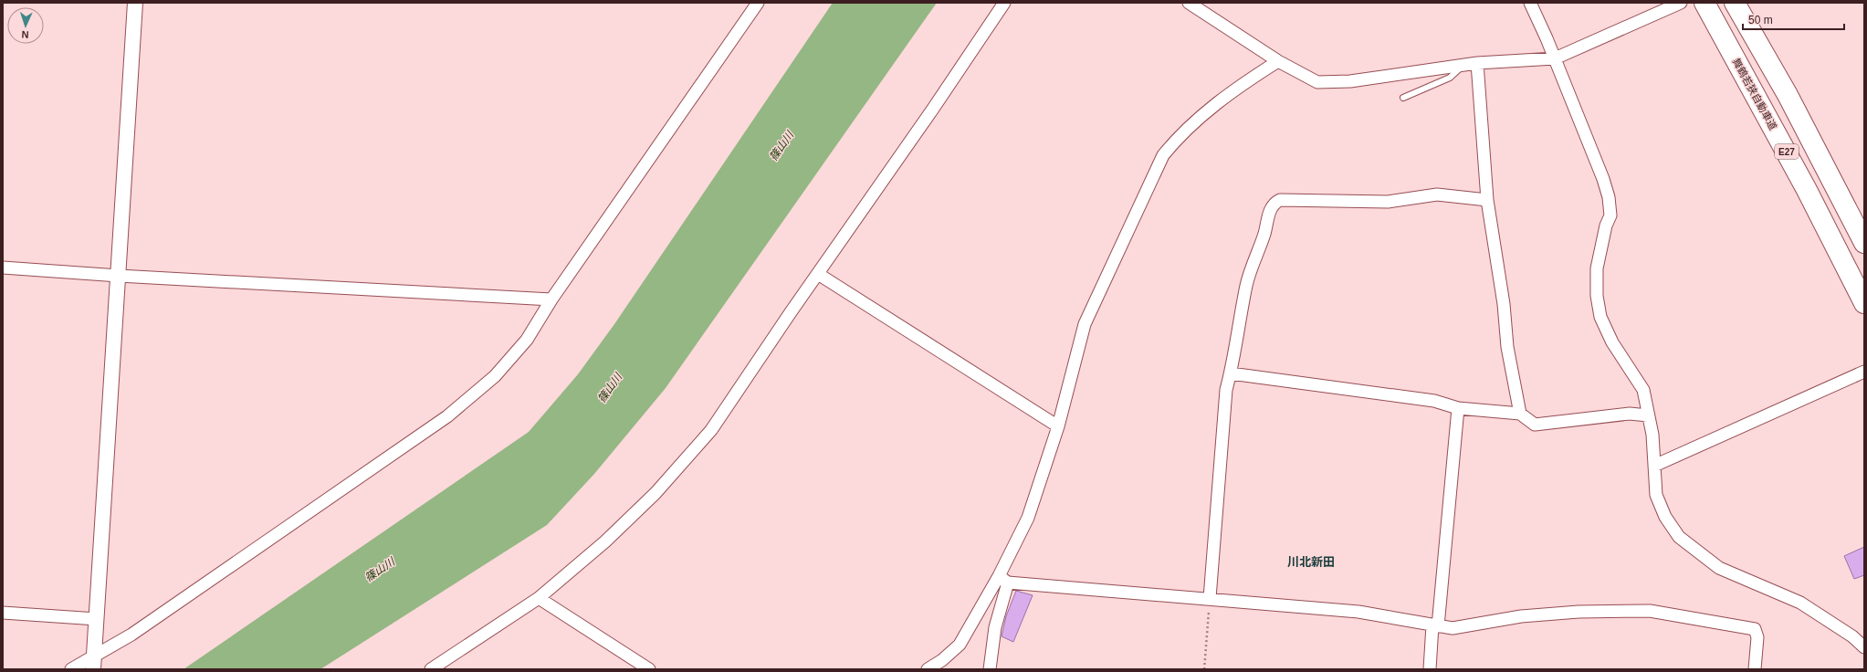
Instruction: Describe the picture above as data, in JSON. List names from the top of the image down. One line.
{"streets":{"highway":["舞鶴若狭自動車道","E27"]},"districts":["川北新田"],"water":["篠山川"],"scale_bar":"50 m","north":"bottom"}
